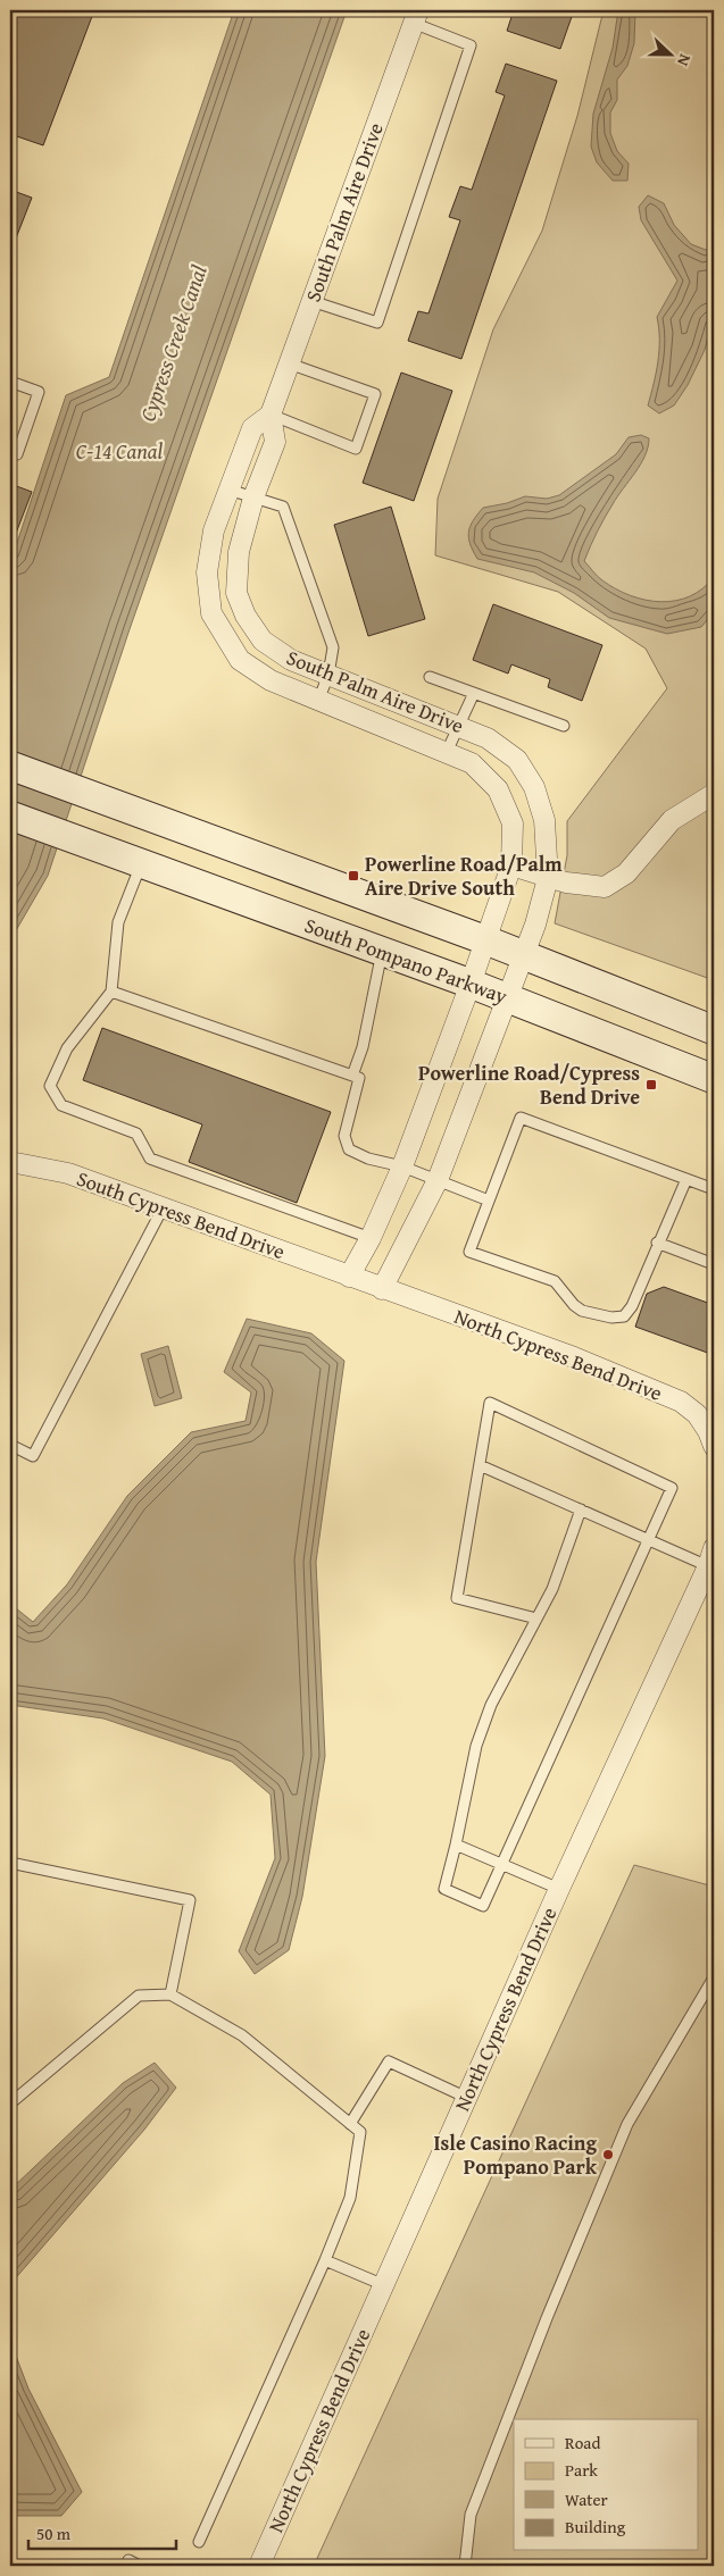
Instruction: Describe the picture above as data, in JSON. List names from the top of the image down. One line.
{"streets":{"main road":["South Pompano Parkway"],"street":["South Palm Aire Drive","South Cypress Bend Drive","North Cypress Bend Drive"]},"crossings":[["South Cypress Bend Drive","North Cypress Bend Drive"]],"water":["Cypress Creek Canal","C-14 Canal"],"places":{"transit":["Powerline Road/Palm Aire Drive South","Powerline Road/Cypress Bend Drive"],"other":["Isle Casino Racing Pompano Park"]},"legend":["Road","Park","Water","Building"],"scale_bar":"50 m","north":"right"}
